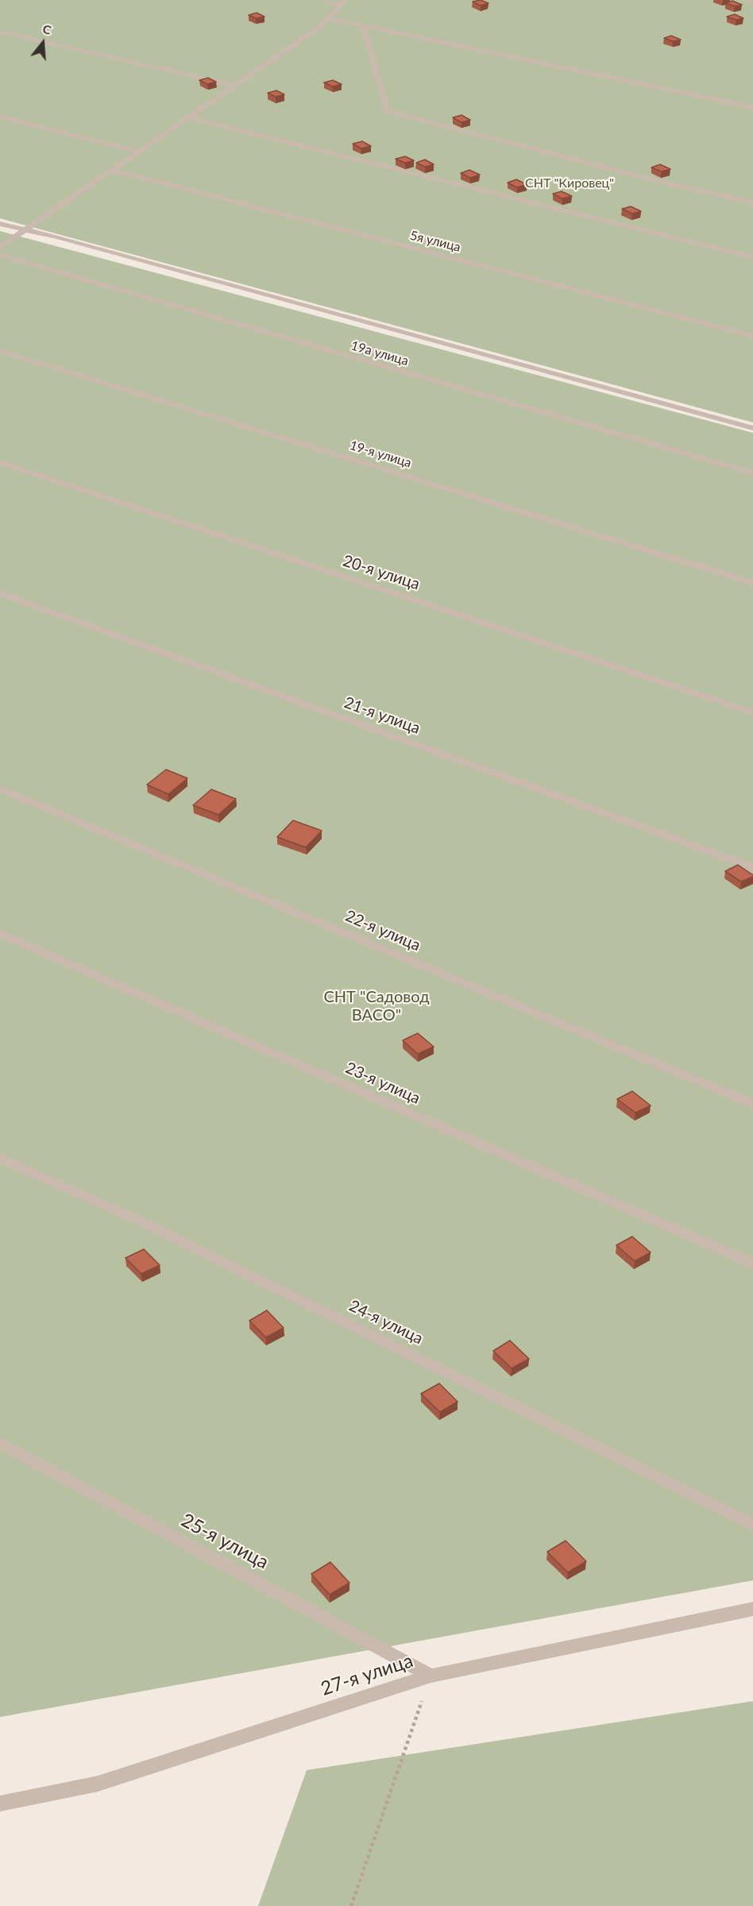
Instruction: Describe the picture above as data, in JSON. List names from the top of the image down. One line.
{"streets":{"street":["5я улица","19а улица","19-я улица","20-я улица","21-я улица","22-я улица","23-я улица","24-я улица","25-я улица","27-я улица"]},"crossings":[["25-я улица","27-я улица"]],"parks":["СНТ \"Кировец\"","СНТ \"Садовод ВАСО\""],"north":"top"}
